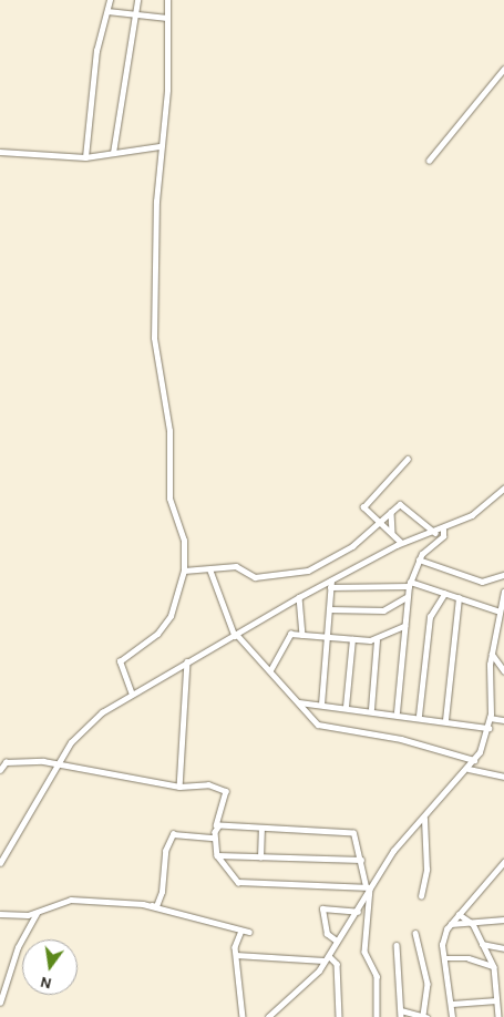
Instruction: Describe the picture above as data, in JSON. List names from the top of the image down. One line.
{"north":"bottom"}
